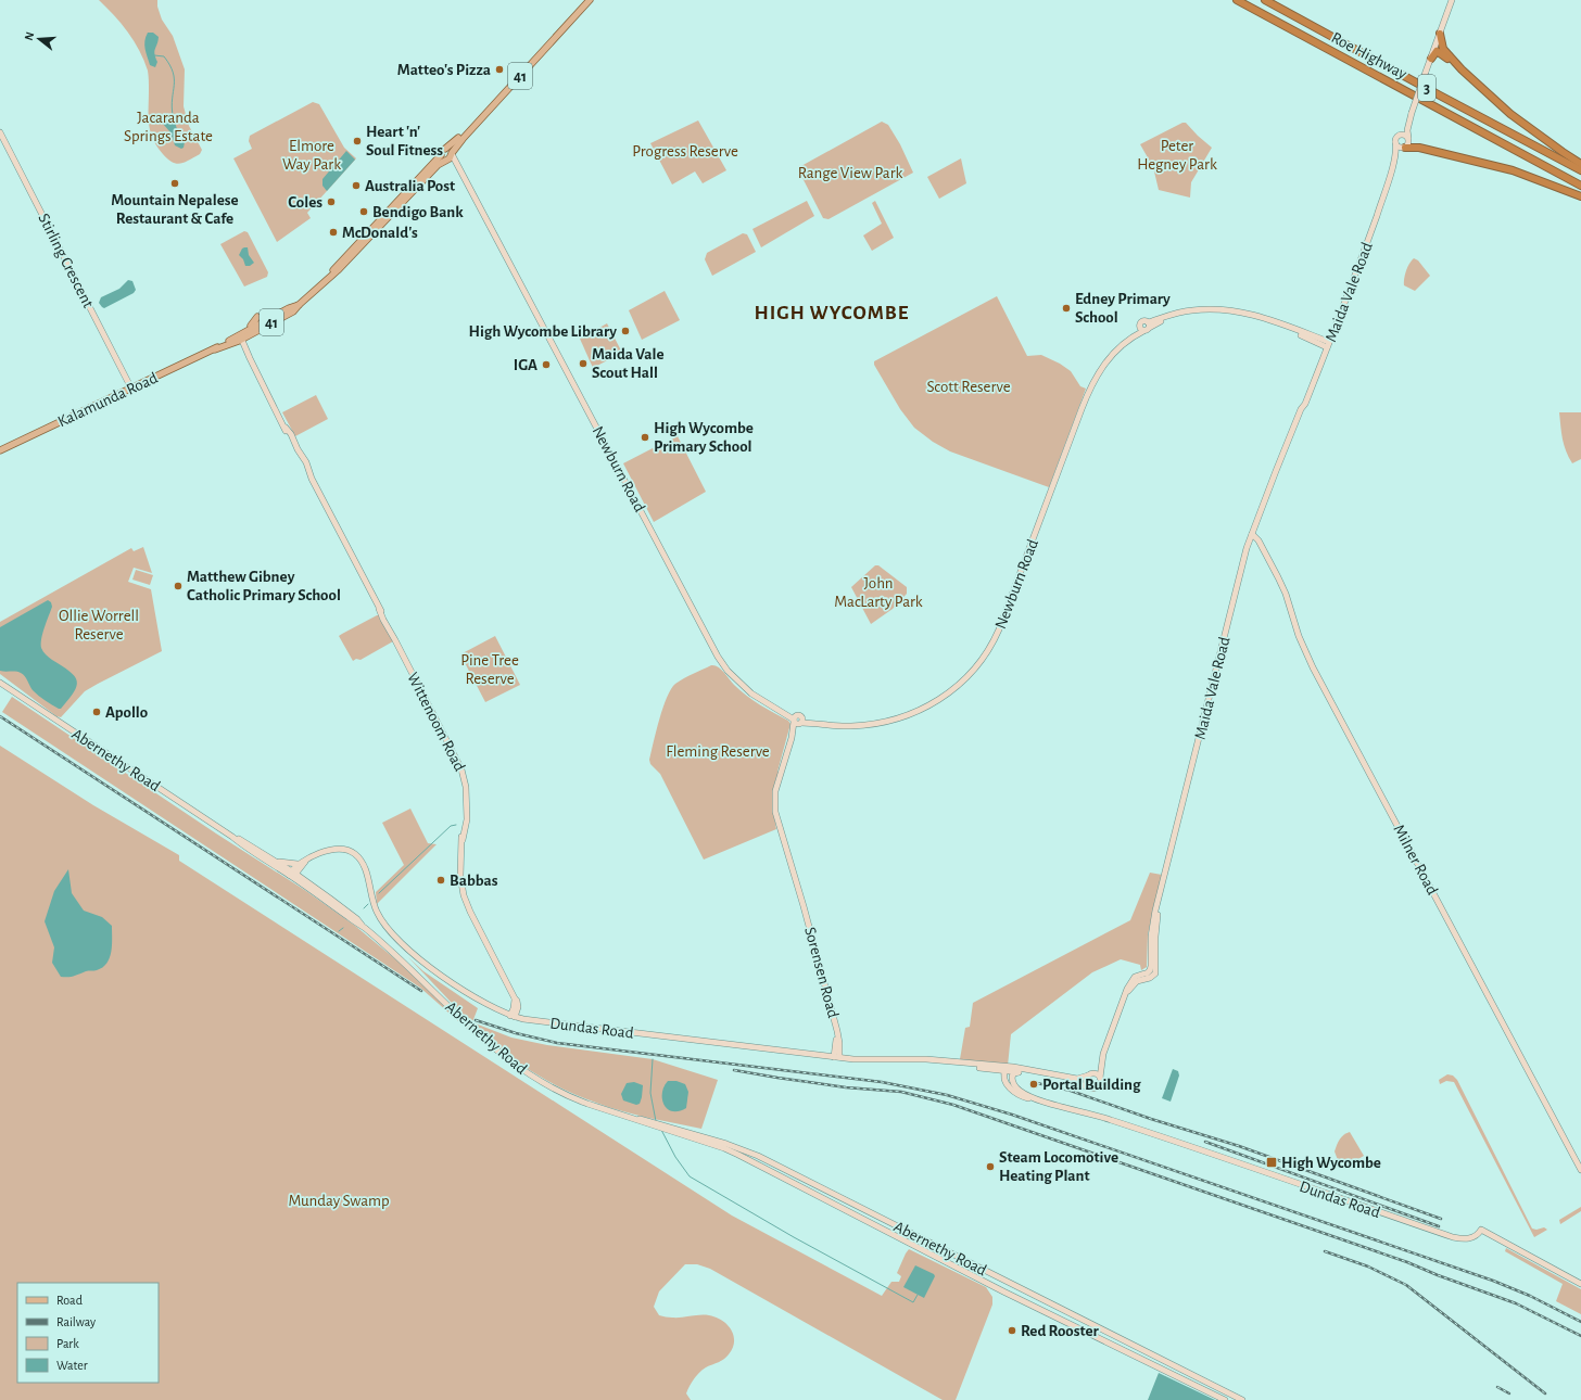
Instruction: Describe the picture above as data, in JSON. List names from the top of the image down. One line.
{"streets":{"highway":["Roe Highway","3"],"main road":["41","Stirling Crescent","Maida Vale Road","Kalamunda Road","Newburn Road","Wittenoom Road","Abernethy Road","Milner Road","Sorensen Road","Dundas Road"]},"crossings":[["Stirling Crescent","Kalamunda Road"],["Maida Vale Road","Newburn Road"],["Maida Vale Road","Milner Road"],["Kalamunda Road","Newburn Road"],["Kalamunda Road","Wittenoom Road"],["Newburn Road","Sorensen Road"],["Wittenoom Road","Dundas Road"],["Abernethy Road","Dundas Road"],["Sorensen Road","Dundas Road"]],"districts":["HIGH WYCOMBE"],"parks":["Jacaranda Springs Estate","Elmore Way Park","Peter Hegney Park","Progress Reserve","Range View Park","Scott Reserve","John MacLarty Park","Ollie Worrell Reserve","Pine Tree Reserve","Fleming Reserve","Munday Swamp"],"places":{"other":["Matteo's Pizza","Heart 'n' Soul Fitness","Mountain Nepalese Restaurant & Cafe","Australia Post","Coles","Bendigo Bank","McDonald's","Edney Primary School","High Wycombe Library","Maida Vale Scout Hall","IGA","High Wycombe Primary School","Matthew Gibney Catholic Primary School","Apollo","Babbas","Portal Building","Steam Locomotive Heating Plant","Red Rooster"],"transit":["High Wycombe"]},"legend":["Road","Railway","Park","Water"],"north":"left"}
